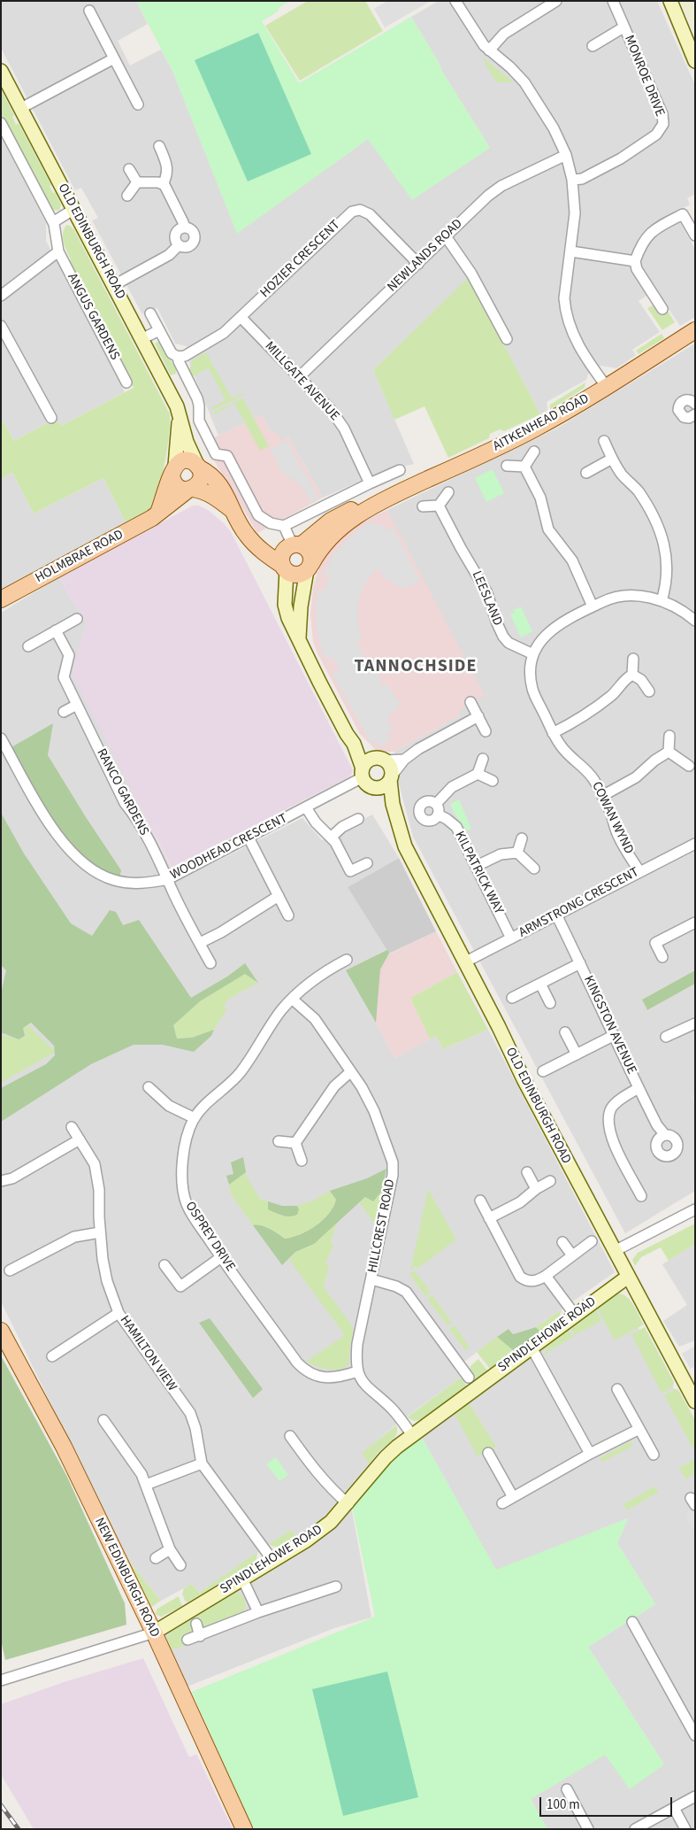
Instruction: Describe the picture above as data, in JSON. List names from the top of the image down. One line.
{"streets":{"main road":["OLD EDINBURGH ROAD","AITKENHEAD ROAD","HOLMBRAE ROAD","SPINDLEHOWE ROAD","NEW EDINBURGH ROAD"],"street":["MONROE DRIVE","NEWLANDS ROAD","HOZIER CRESCENT","ANGUS GARDENS","MILLGATE AVENUE","LEESLAND","RANCO GARDENS","COWAN WYND","WOODHEAD CRESCENT","KILPATRICK WAY","ARMSTRONG CRESCENT","KINGSTON AVENUE","HILLCREST ROAD","OSPREY DRIVE","HAMILTON VIEW"]},"crossings":[["OLD EDINBURGH ROAD","AITKENHEAD ROAD"],["OLD EDINBURGH ROAD","HOLMBRAE ROAD"],["OLD EDINBURGH ROAD","WOODHEAD CRESCENT"],["OLD EDINBURGH ROAD","ARMSTRONG CRESCENT"],["OLD EDINBURGH ROAD","SPINDLEHOWE ROAD"],["NEWLANDS ROAD","HOZIER CRESCENT"],["NEWLANDS ROAD","MILLGATE AVENUE"],["HOZIER CRESCENT","MILLGATE AVENUE"],["LEESLAND","COWAN WYND"],["RANCO GARDENS","WOODHEAD CRESCENT"],["COWAN WYND","ARMSTRONG CRESCENT"],["KILPATRICK WAY","ARMSTRONG CRESCENT"],["ARMSTRONG CRESCENT","KINGSTON AVENUE"],["HILLCREST ROAD","OSPREY DRIVE"],["SPINDLEHOWE ROAD","HAMILTON VIEW"],["SPINDLEHOWE ROAD","NEW EDINBURGH ROAD"]],"districts":["TANNOCHSIDE"],"scale_bar":"100 m"}
